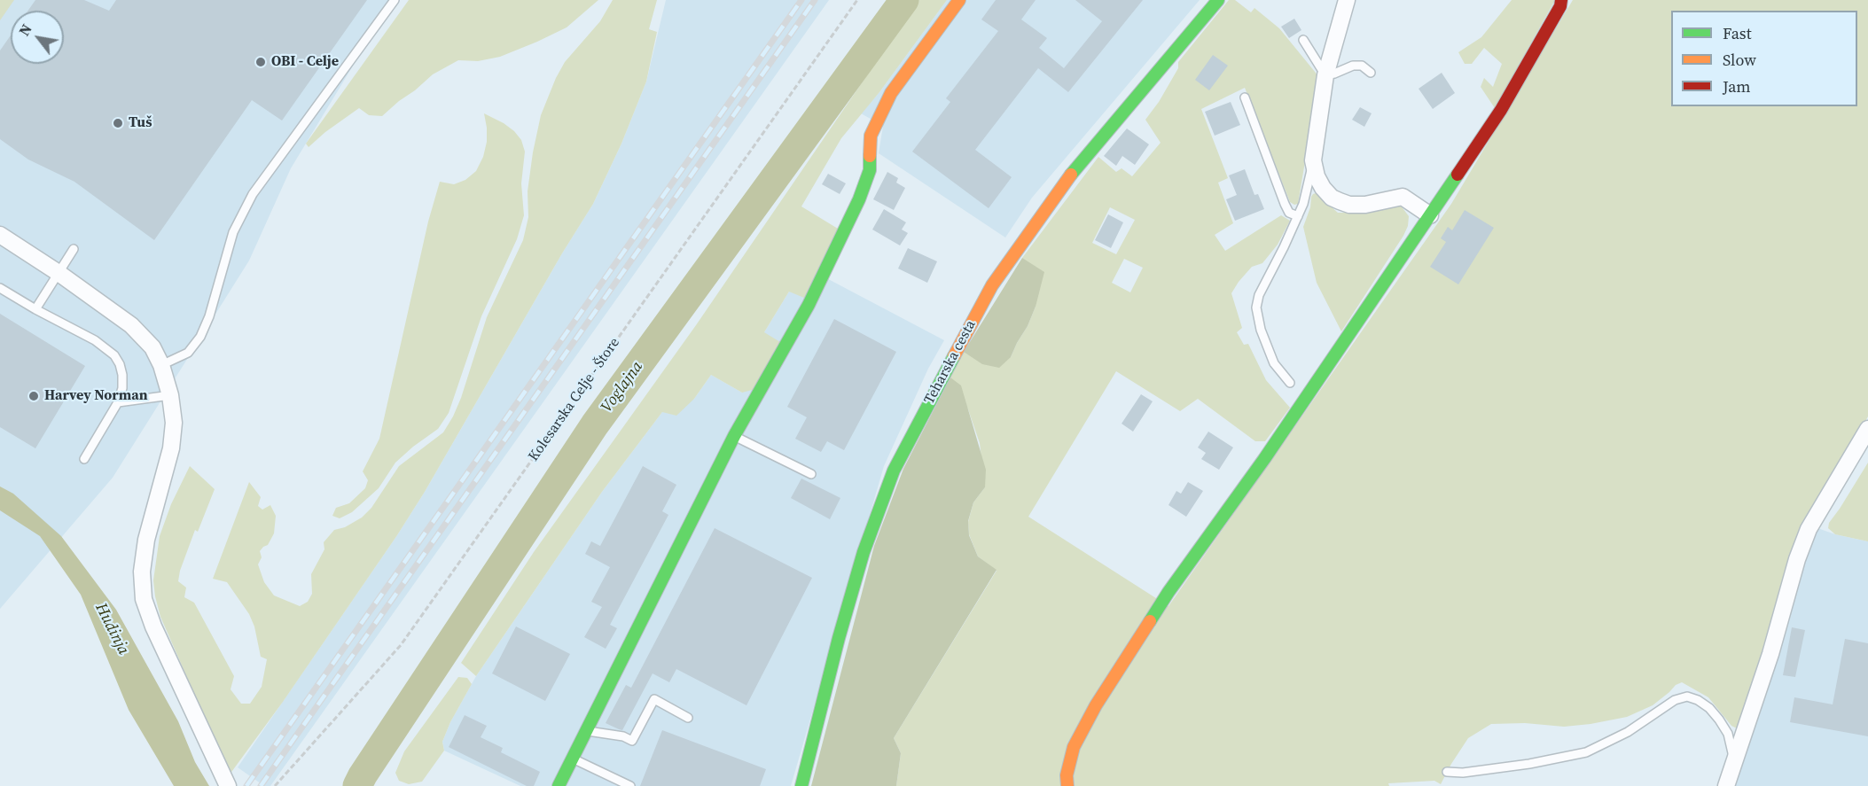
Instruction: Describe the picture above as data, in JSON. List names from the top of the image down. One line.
{"streets":{"street":["Teharska cesta"],"path":["Kolesarska Celje - Štore"]},"water":["Voglajna","Hudinja"],"places":["OBI - Celje","Tuš","Harvey Norman"],"legend":["Fast","Slow","Jam"],"north":"top left"}
